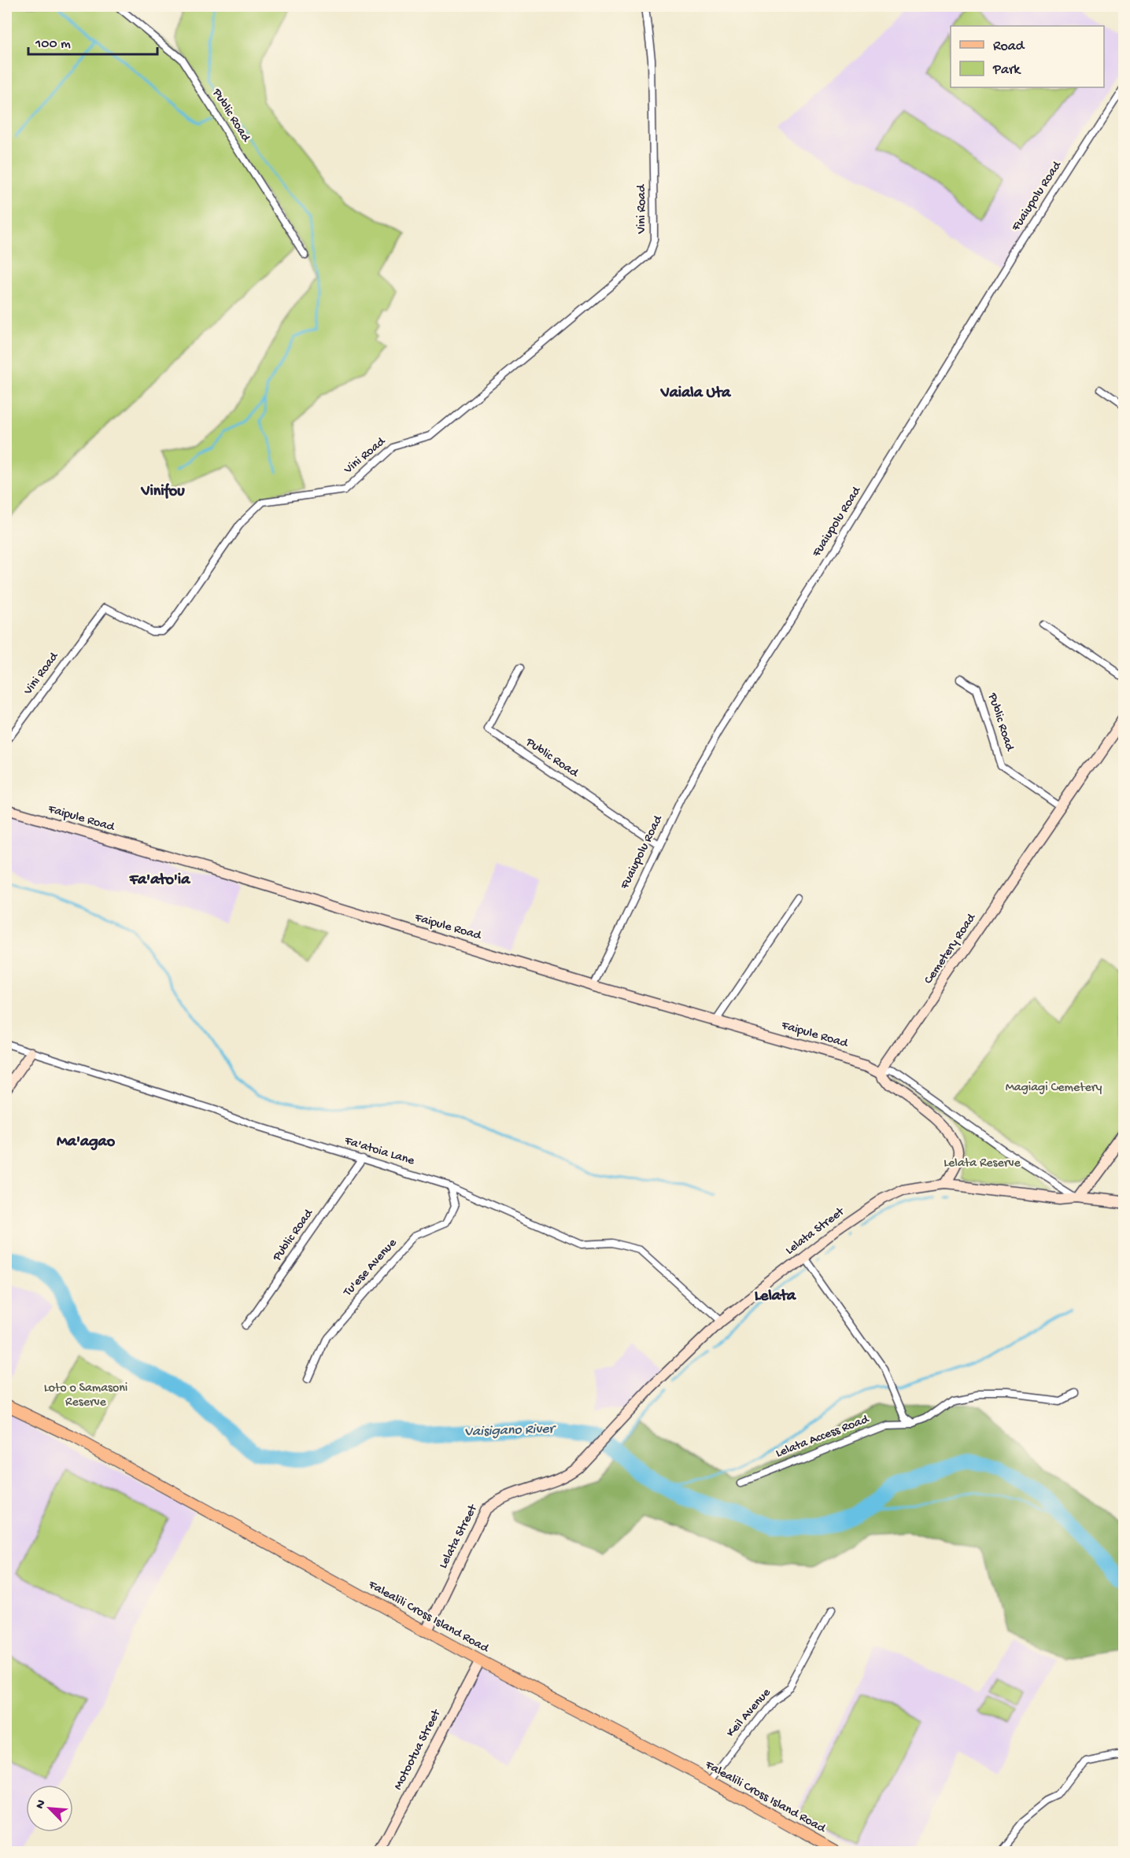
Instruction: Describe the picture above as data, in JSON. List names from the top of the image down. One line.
{"streets":{"main road":["Falealili Cross Island Road"],"street":["Public Road","Fuaiupolu Road","Vini Road","Faipule Road","Cemetery Road","Fa'atoia Lane","Lelata Street","Tu'ese Avenue","Lelata Access Road","Keil Avenue","Motootua Street"]},"crossings":[["Public Road","Fuaiupolu Road"],["Public Road","Cemetery Road"],["Public Road","Fa'atoia Lane"],["Fuaiupolu Road","Faipule Road"],["Faipule Road","Cemetery Road"],["Fa'atoia Lane","Lelata Street"],["Fa'atoia Lane","Tu'ese Avenue"],["Lelata Street","Falealili Cross Island Road"],["Falealili Cross Island Road","Keil Avenue"],["Falealili Cross Island Road","Motootua Street"]],"districts":["Vaiala Uta","Vinifou","Fa'ato'ia","Ma'agao","Lelata"],"water":["Vaisigano River"],"parks":["Magiagi Cemetery","Lelata Reserve","Loto o Samasoni Reserve"],"legend":["Road","Park"],"scale_bar":"100 m","north":"top left"}
